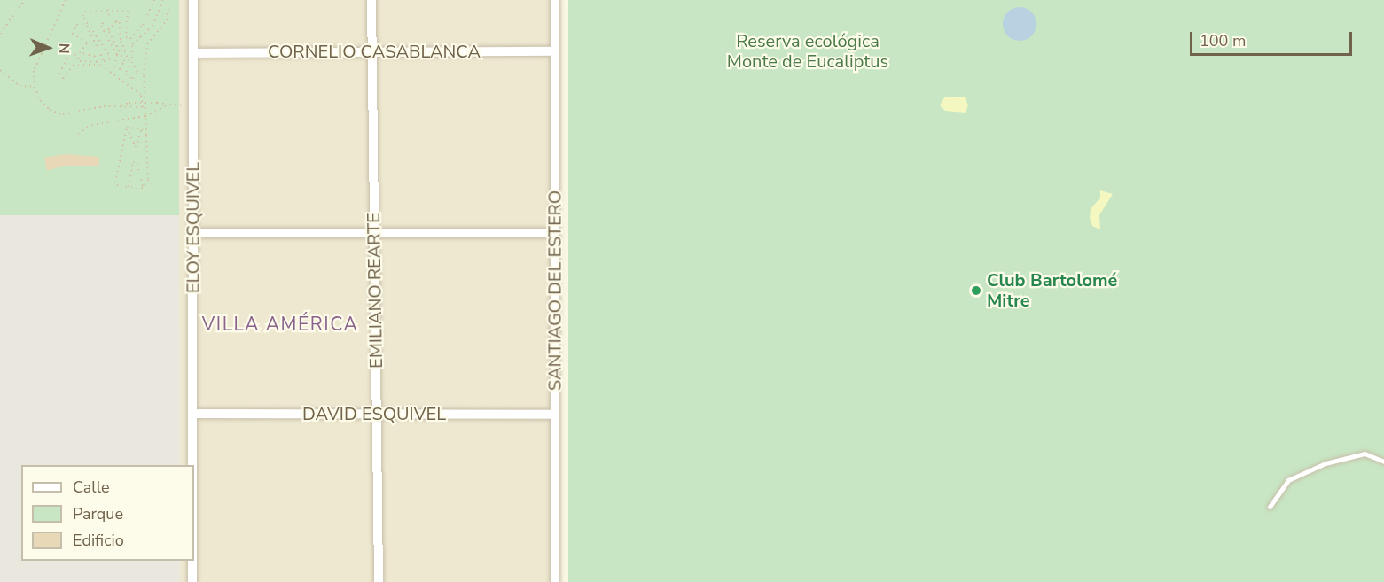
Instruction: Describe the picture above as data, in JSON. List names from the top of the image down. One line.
{"streets":{"street":["CORNELIO CASABLANCA","ELOY ESQUIVEL","EMILIANO REARTE","SANTIAGO DEL ESTERO","DAVID ESQUIVEL"]},"crossings":[["CORNELIO CASABLANCA","ELOY ESQUIVEL"],["CORNELIO CASABLANCA","EMILIANO REARTE"],["CORNELIO CASABLANCA","SANTIAGO DEL ESTERO"],["ELOY ESQUIVEL","DAVID ESQUIVEL"],["EMILIANO REARTE","DAVID ESQUIVEL"],["SANTIAGO DEL ESTERO","DAVID ESQUIVEL"]],"districts":["VILLA AMÉRICA"],"parks":["Reserva ecológica Monte de Eucaliptus"],"places":["Club Bartolomé Mitre"],"legend":["Calle","Parque","Edificio"],"scale_bar":"100 m","north":"right"}
